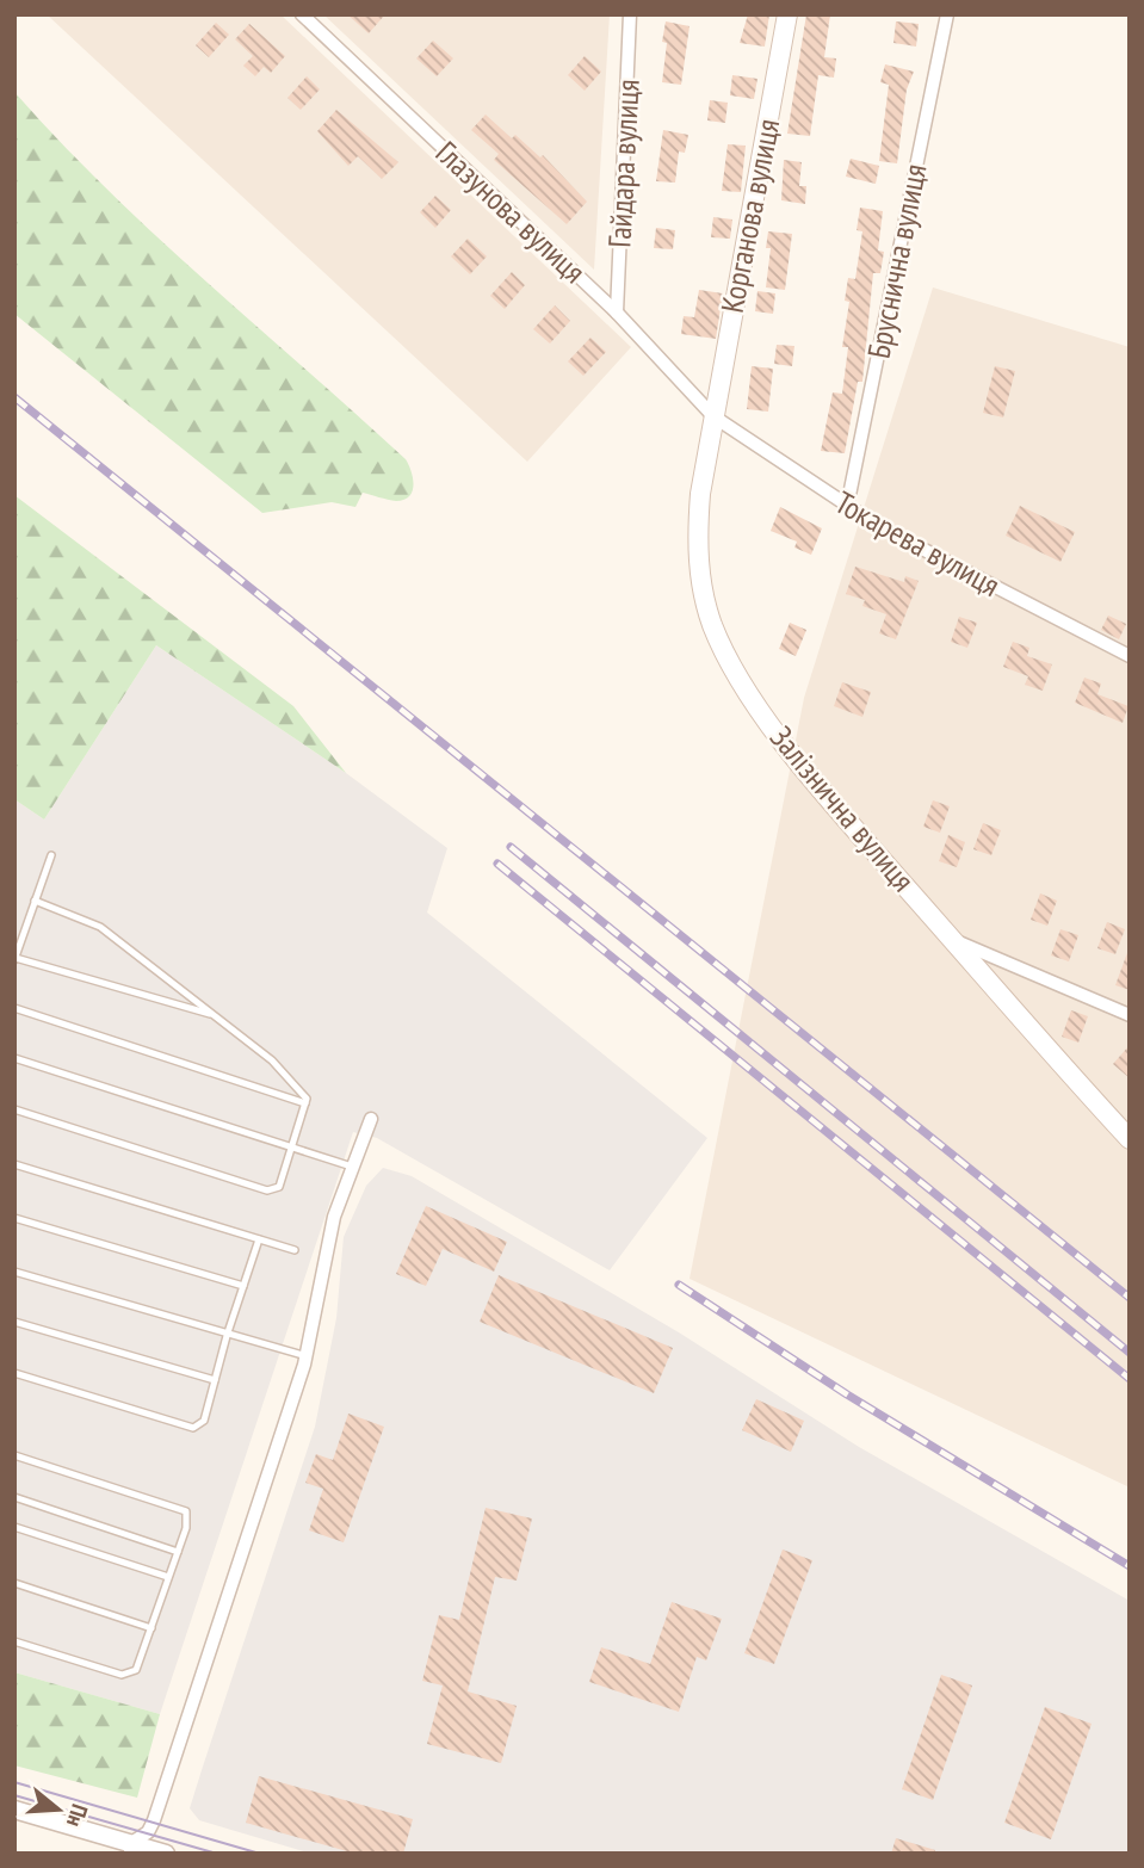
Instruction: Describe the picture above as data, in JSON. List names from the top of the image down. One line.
{"streets":{"main road":["Корганова вулиця","Залізнична вулиця"],"street":["Гайдара вулиця","Глазунова вулиця","Бруснична вулиця","Токарева вулиця"]},"crossings":[["Гайдара вулиця","Глазунова вулиця"],["Глазунова вулиця","Корганова вулиця"],["Глазунова вулиця","Токарева вулиця"],["Глазунова вулиця","Залізнична вулиця"],["Корганова вулиця","Токарева вулиця"],["Корганова вулиця","Залізнична вулиця"],["Бруснична вулиця","Токарева вулиця"],["Токарева вулиця","Залізнична вулиця"]],"north":"right"}
